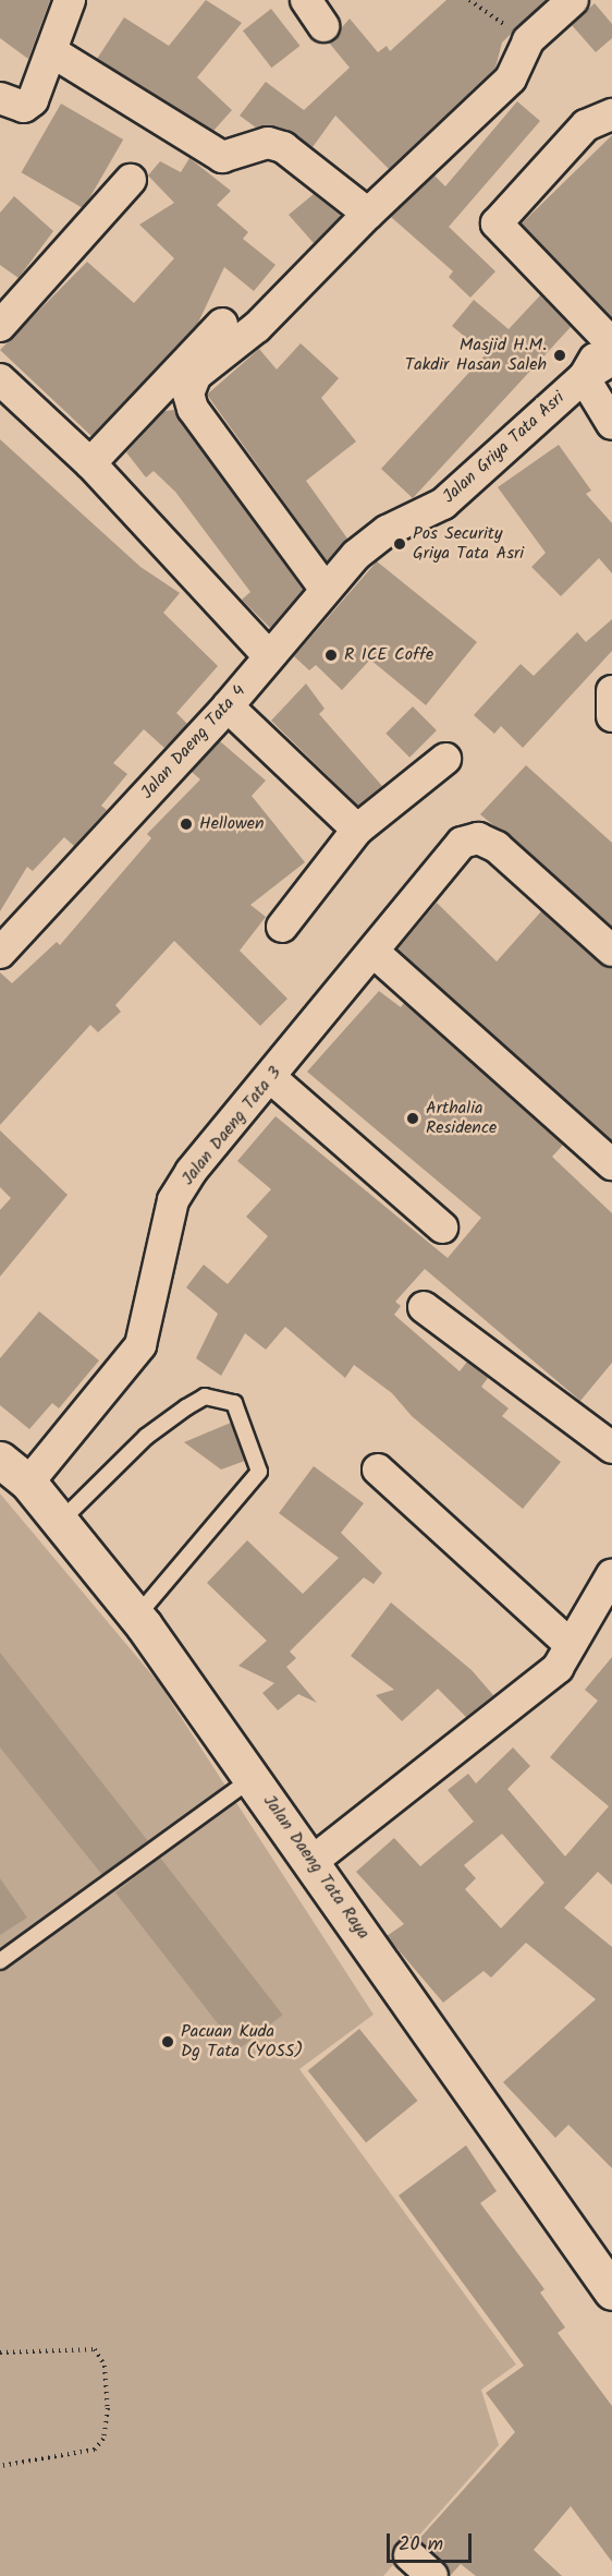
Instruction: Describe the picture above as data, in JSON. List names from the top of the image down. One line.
{"streets":{"main road":["Jalan Daeng Tata Raya"],"street":["Jalan Griya Tata Asri","Jalan Daeng Tata 4","Jalan Daeng Tata 3"]},"crossings":[["Jalan Griya Tata Asri","Jalan Daeng Tata 4"],["Jalan Daeng Tata 3","Jalan Daeng Tata Raya"]],"places":["Masjid H.M. Takdir Hasan Saleh","Pos Security Griya Tata Asri","R ICE Coffe","Hellowen","Arthalia Residence","Pacuan Kuda Dg Tata (YOSS)"],"scale_bar":"20 m"}
